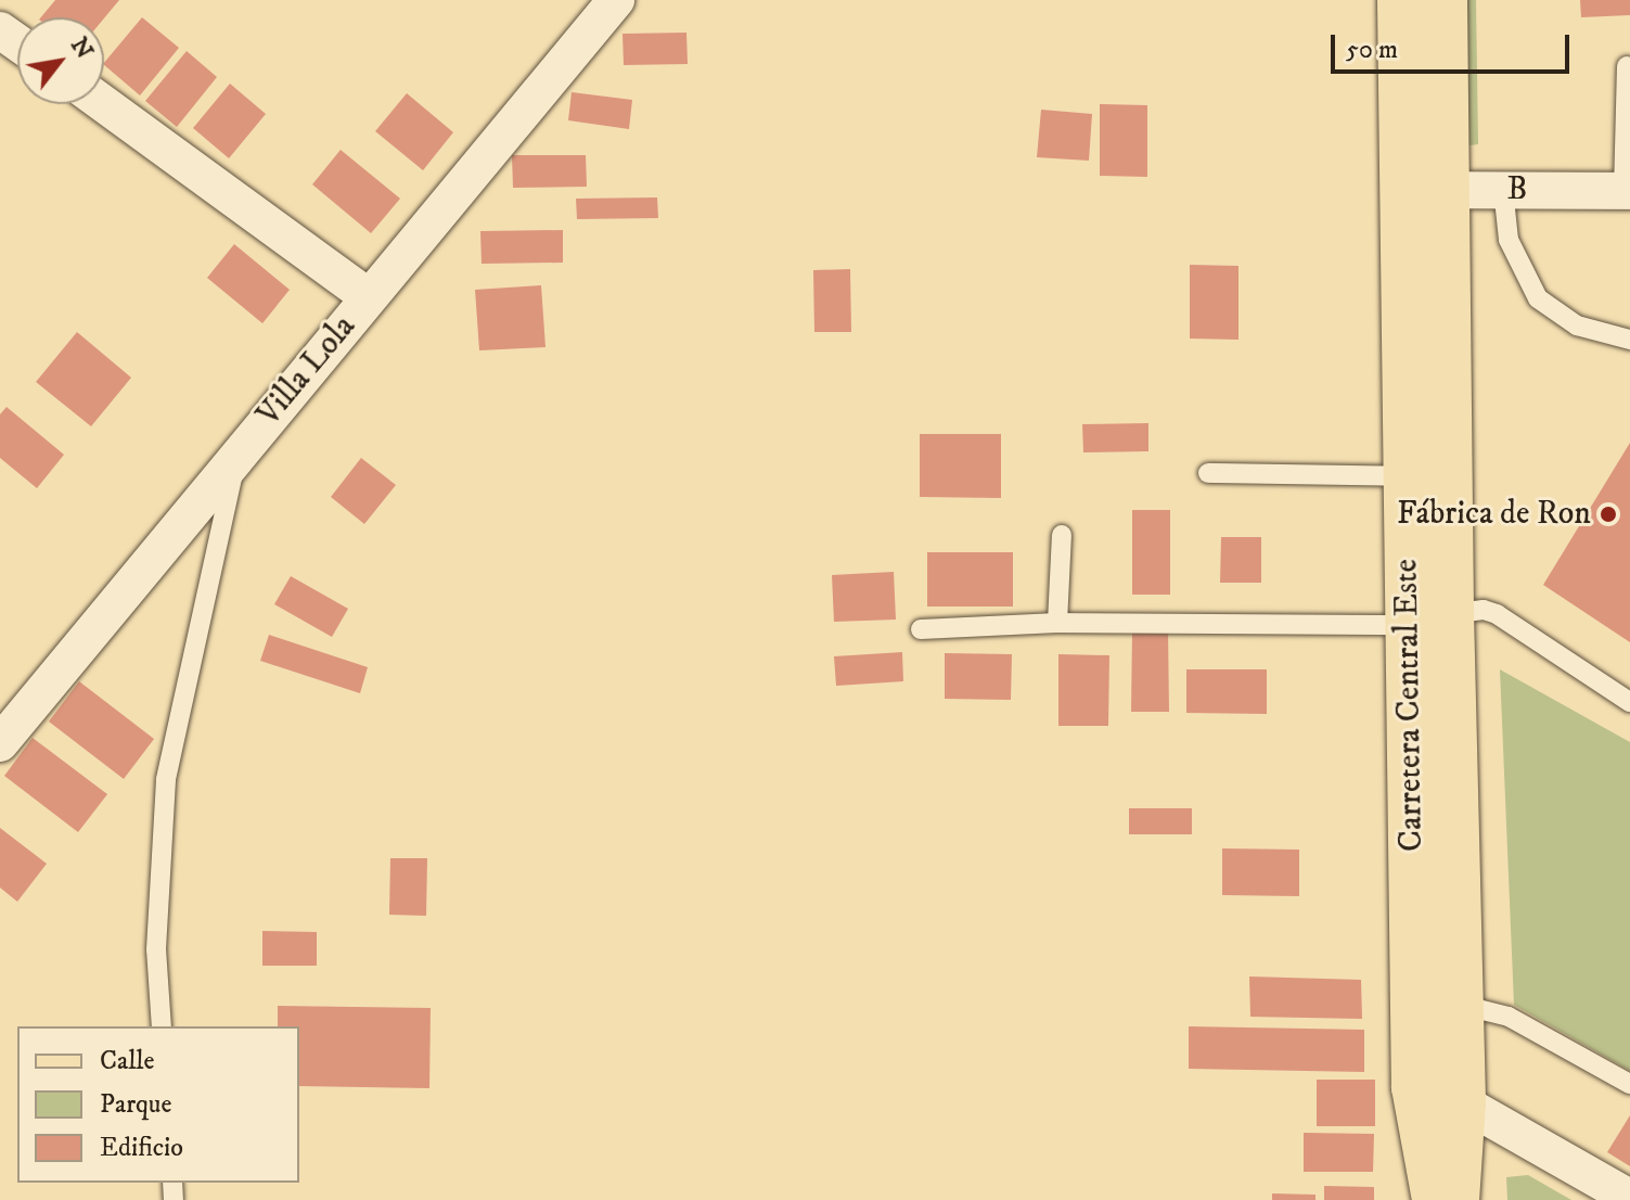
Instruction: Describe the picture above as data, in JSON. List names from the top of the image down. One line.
{"streets":{"main road":["Carretera Central Este"],"street":["B","Villa Lola"]},"crossings":[["B","Carretera Central Este"]],"places":["Fábrica de Ron"],"legend":["Calle","Parque","Edificio"],"scale_bar":"50 m","north":"top right"}
